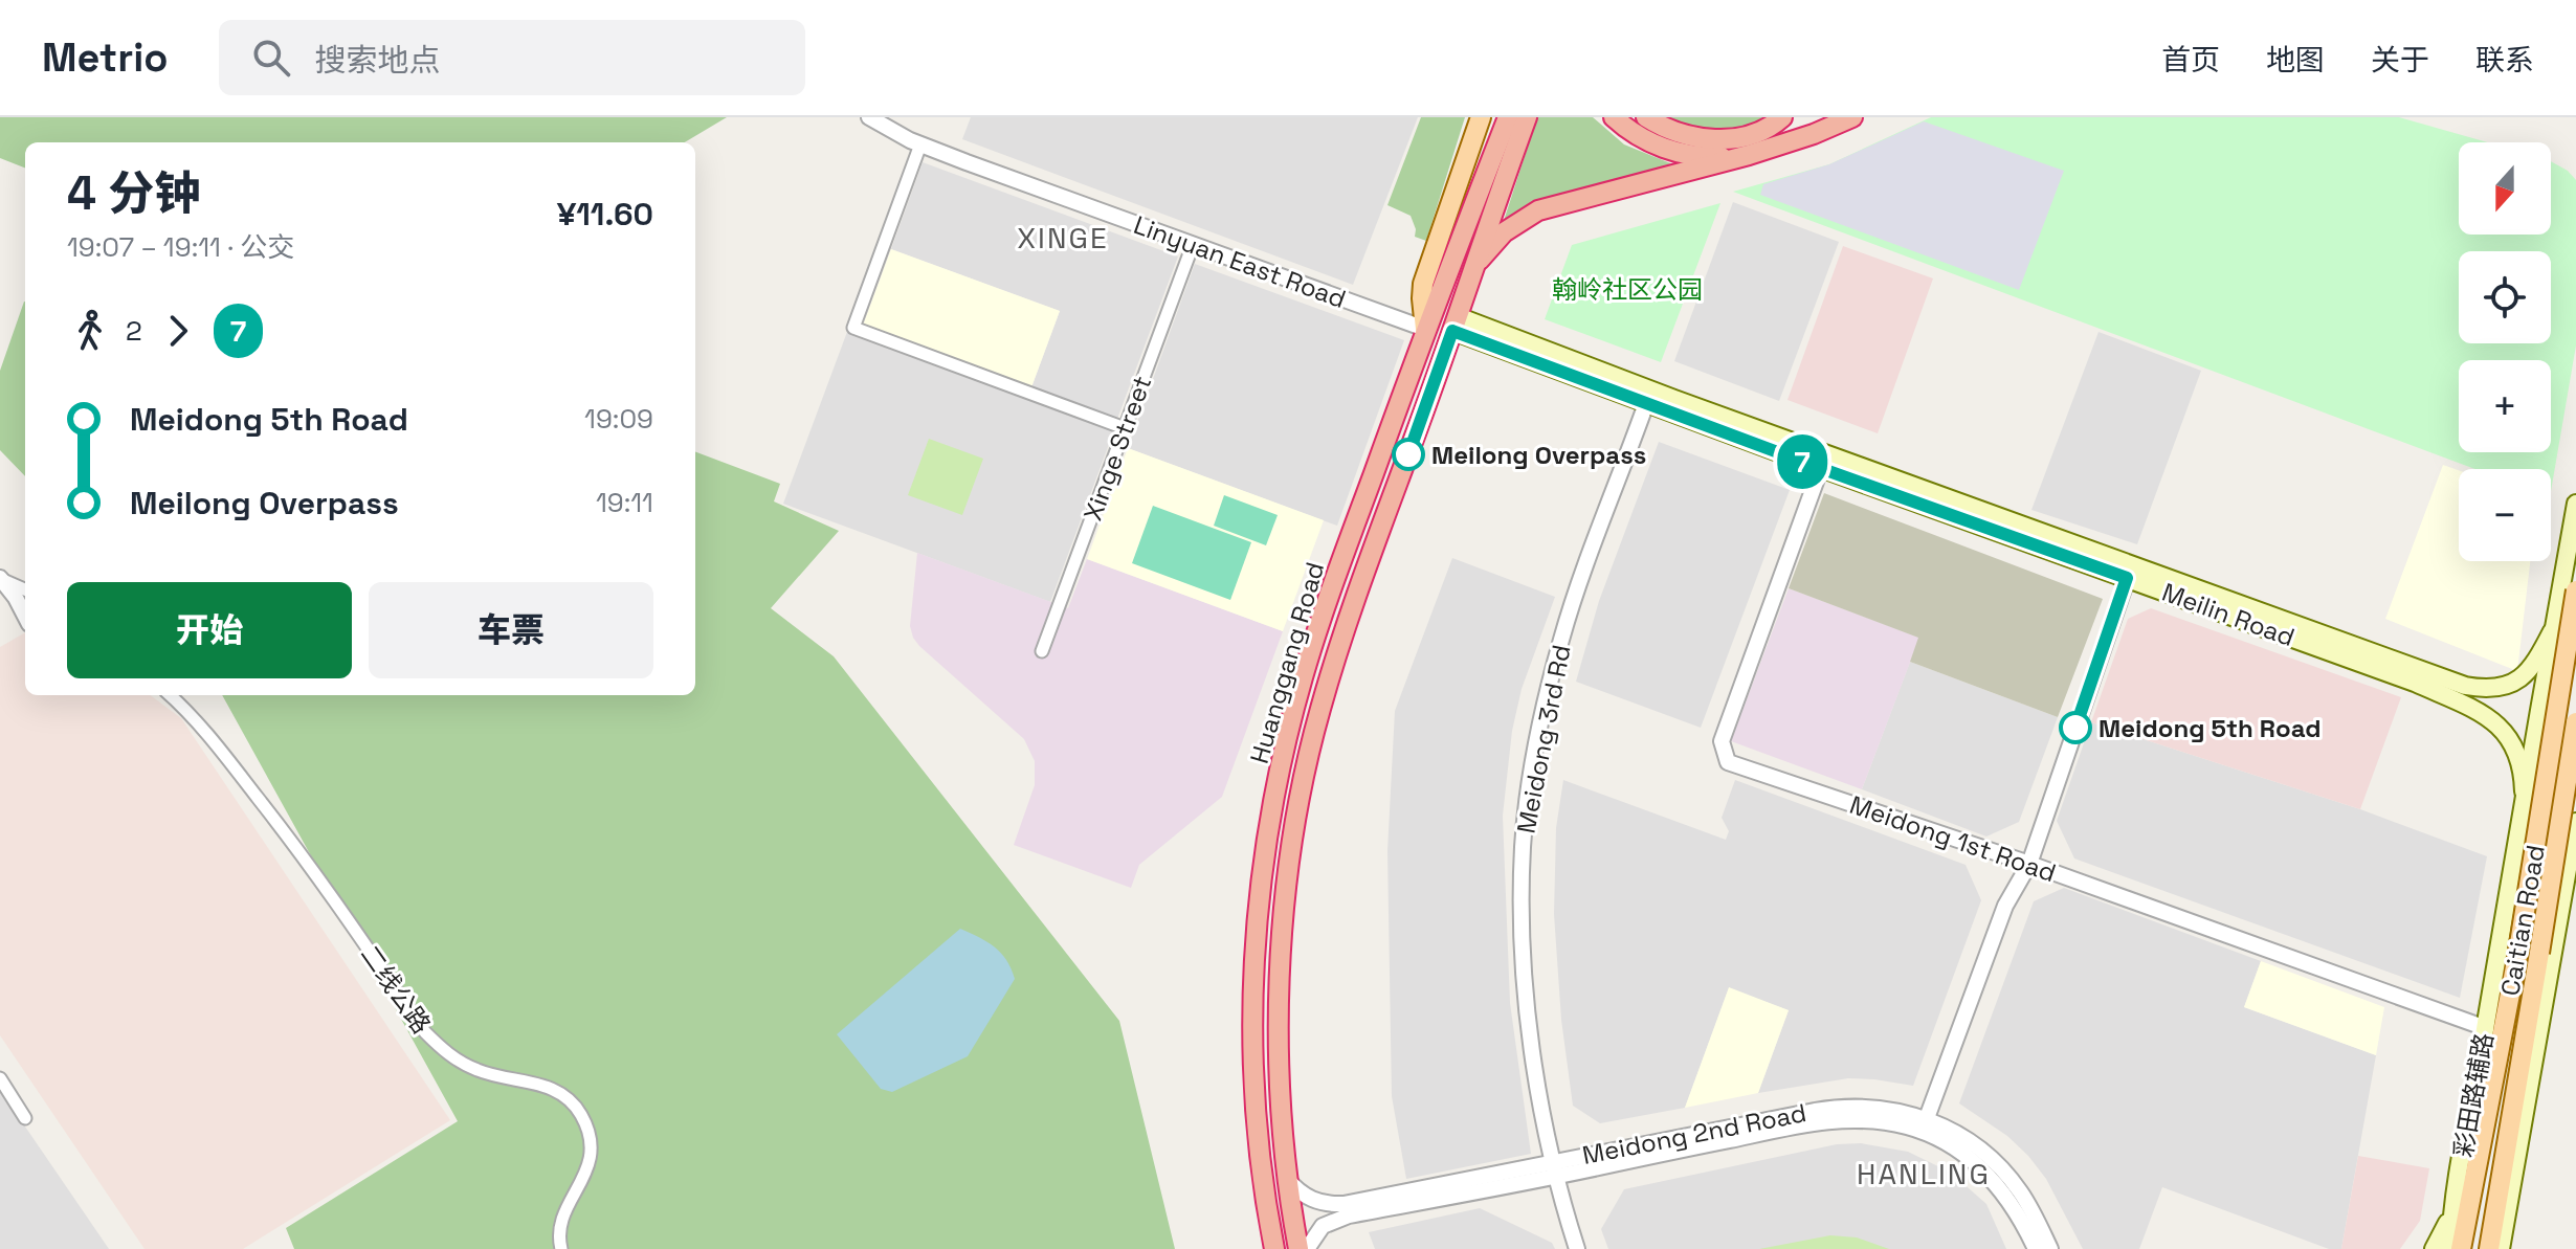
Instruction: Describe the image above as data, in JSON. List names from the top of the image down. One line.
{"streets":{"highway":["Huanggang Road"],"main road":["Meilin Road","Caitian Road","彩田路辅路"],"street":["Linyuan East Road","Xinge Street","Meidong 3rd Rd","Meidong 1st Road","二线公路","Meidong 2nd Road"]},"crossings":[["Linyuan East Road","Xinge Street"],["Linyuan East Road","Huanggang Road"],["Meilin Road","Huanggang Road"],["Meilin Road","Meidong 3rd Rd"],["Meilin Road","Meidong 1st Road"],["Meilin Road","彩田路辅路"],["Huanggang Road","Meidong 2nd Road"],["Meidong 3rd Rd","Meidong 2nd Road"],["Meidong 1st Road","彩田路辅路"]],"districts":["XINGE","HANLING"],"parks":["翰岭社区公园"],"places":["Meilong Overpass","Meidong 5th Road"],"lines":["bus line 7"],"north":"bottom","page":{"header":"Metrio","search":"搜索地点","nav":["首页","地图","关于","联系"],"on_map":"7","map_buttons":["+","−"],"heading":["4 分钟","19:07 – 19:11 · 公交","¥11.60"],"legs":["2","7"],"list":[{"name":"Meidong 5th Road","value":"19:09"},{"name":"Meilong Overpass","value":"19:11"}],"buttons":["开始","车票"]}}
